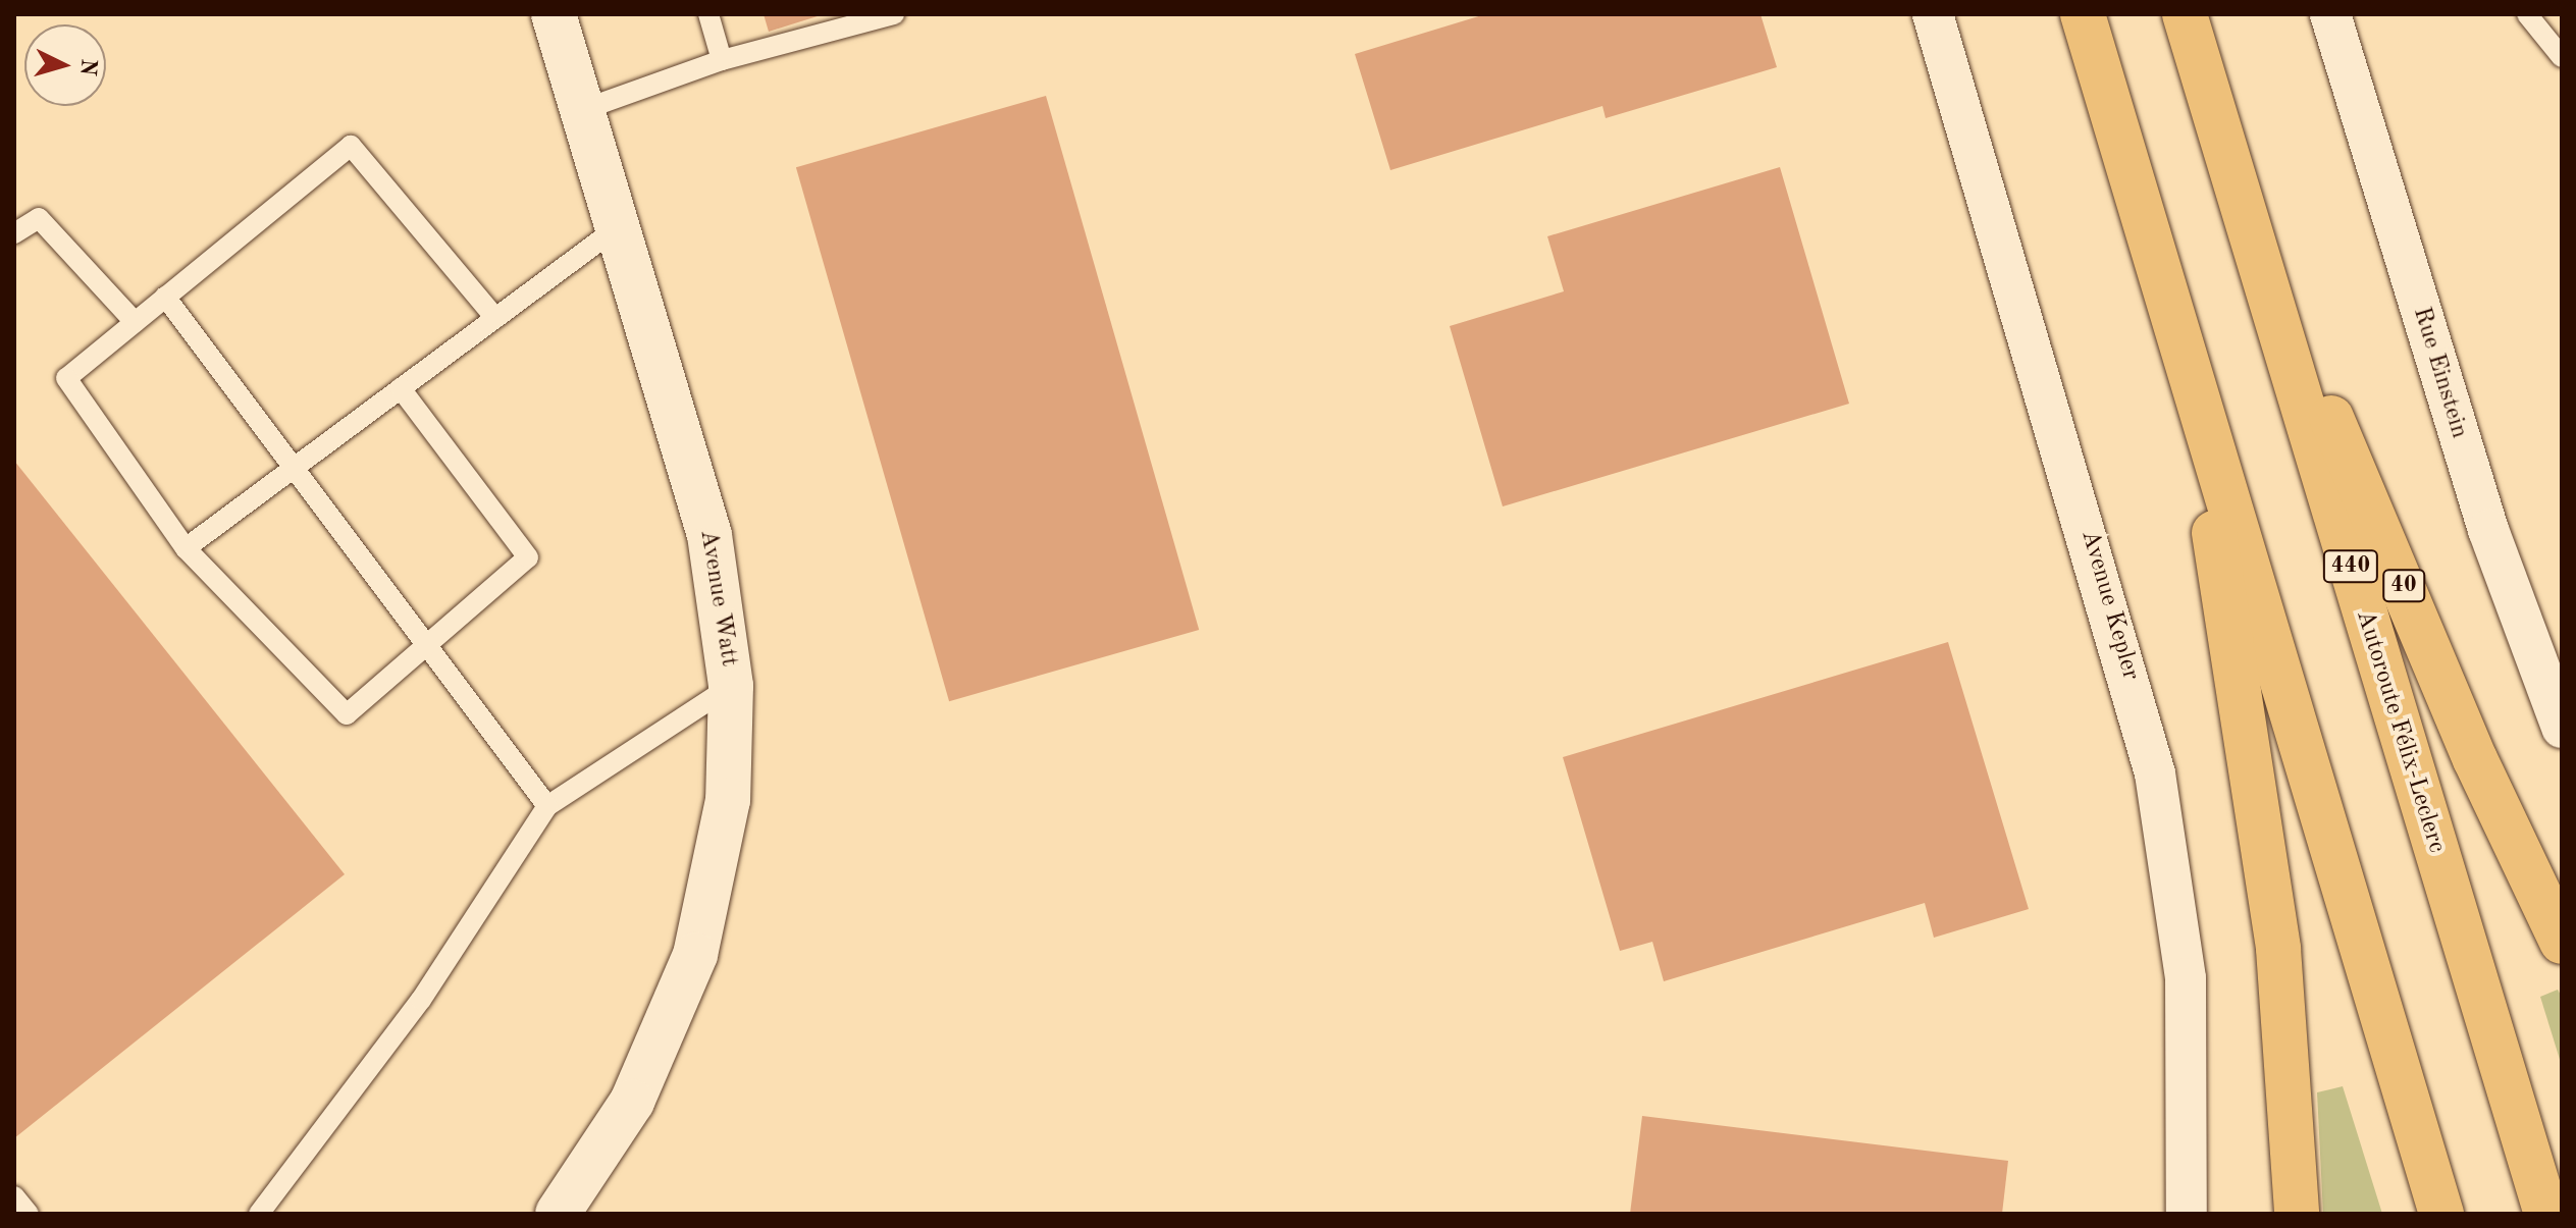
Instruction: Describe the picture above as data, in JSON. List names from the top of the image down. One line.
{"streets":{"highway":["440","40","Autoroute Félix-Leclerc"],"street":["Rue Einstein","Avenue Watt","Avenue Kepler"]},"crossings":[["40","Autoroute Félix-Leclerc"]],"north":"right"}
